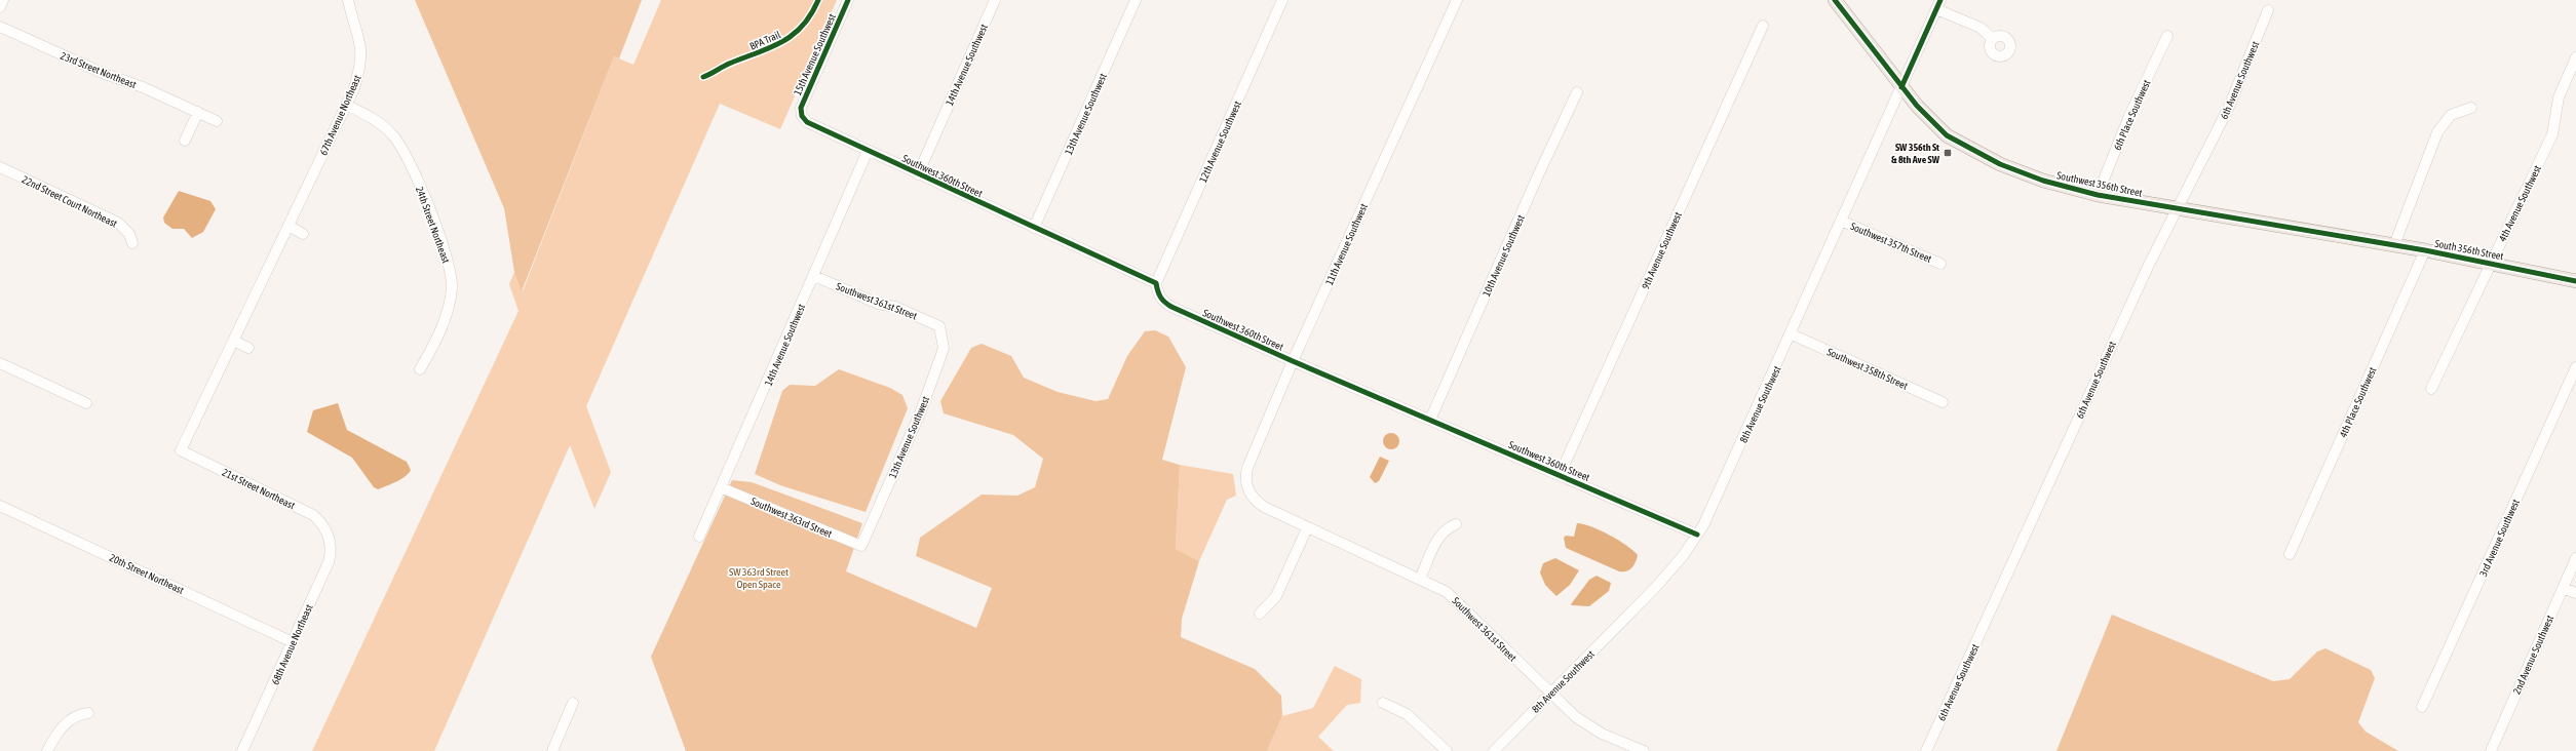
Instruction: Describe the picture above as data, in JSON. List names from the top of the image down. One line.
{"streets":{"main road":["Southwest 356th Street","South 356th Street"],"street":["15th Avenue Southwest","14th Avenue Southwest","23rd Street Northeast","6th Avenue Southwest","13th Avenue Southwest","67th Avenue Northeast","6th Place Southwest","12th Avenue Southwest","Southwest 360th Street","22nd Street Court Northeast","4th Avenue Southwest","24th Street Northeast","Southwest 357th Street","11th Avenue Southwest","9th Avenue Southwest","10th Avenue Southwest","Southwest 361st Street","Southwest 358th Street","4th Place Southwest","8th Avenue Southwest","21st Street Northeast","Southwest 363rd Street","3rd Avenue Southwest","20th Street Northeast","68th Avenue Northeast","2nd Avenue Southwest"],"cycle path":["BPA Trail"]},"crossings":[["15th Avenue Southwest","Southwest 360th Street"],["14th Avenue Southwest","Southwest 360th Street"],["14th Avenue Southwest","Southwest 361st Street"],["14th Avenue Southwest","Southwest 363rd Street"],["6th Avenue Southwest","Southwest 356th Street"],["13th Avenue Southwest","Southwest 360th Street"],["13th Avenue Southwest","Southwest 361st Street"],["13th Avenue Southwest","Southwest 363rd Street"],["67th Avenue Northeast","24th Street Northeast"],["67th Avenue Northeast","21st Street Northeast"],["6th Place Southwest","Southwest 356th Street"],["12th Avenue Southwest","Southwest 360th Street"],["Southwest 360th Street","11th Avenue Southwest"],["Southwest 360th Street","9th Avenue Southwest"],["Southwest 360th Street","10th Avenue Southwest"],["Southwest 360th Street","8th Avenue Southwest"],["Southwest 356th Street","South 356th Street"],["Southwest 356th Street","8th Avenue Southwest"],["4th Avenue Southwest","South 356th Street"],["Southwest 357th Street","8th Avenue Southwest"],["11th Avenue Southwest","Southwest 361st Street"],["South 356th Street","4th Place Southwest"],["Southwest 361st Street","8th Avenue Southwest"],["Southwest 358th Street","8th Avenue Southwest"],["21st Street Northeast","68th Avenue Northeast"],["20th Street Northeast","68th Avenue Northeast"]],"parks":["SW 363rd Street Open Space"],"places":{"transit":["SW 356th St & 8th Ave SW"]}}
